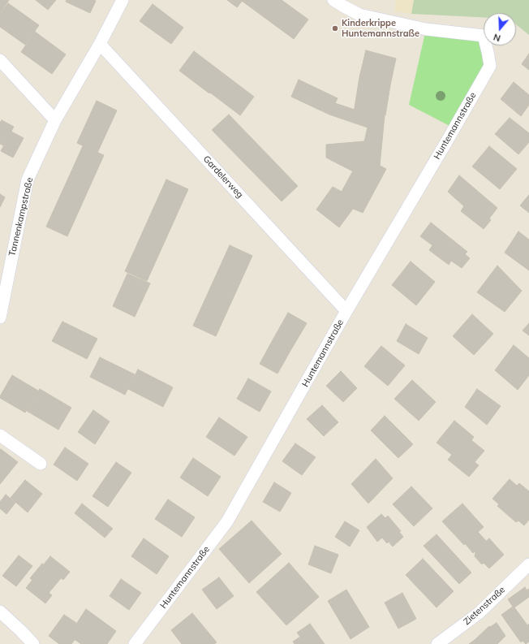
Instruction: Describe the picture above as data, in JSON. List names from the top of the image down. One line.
{"streets":{"street":["Huntemannstraße","Gardelerweg","Tannenkampstraße","Zietenstraße"]},"crossings":[["Huntemannstraße","Gardelerweg"],["Gardelerweg","Tannenkampstraße"]],"places":["Kinderkrippe Huntemannstraße"],"north":"bottom"}
